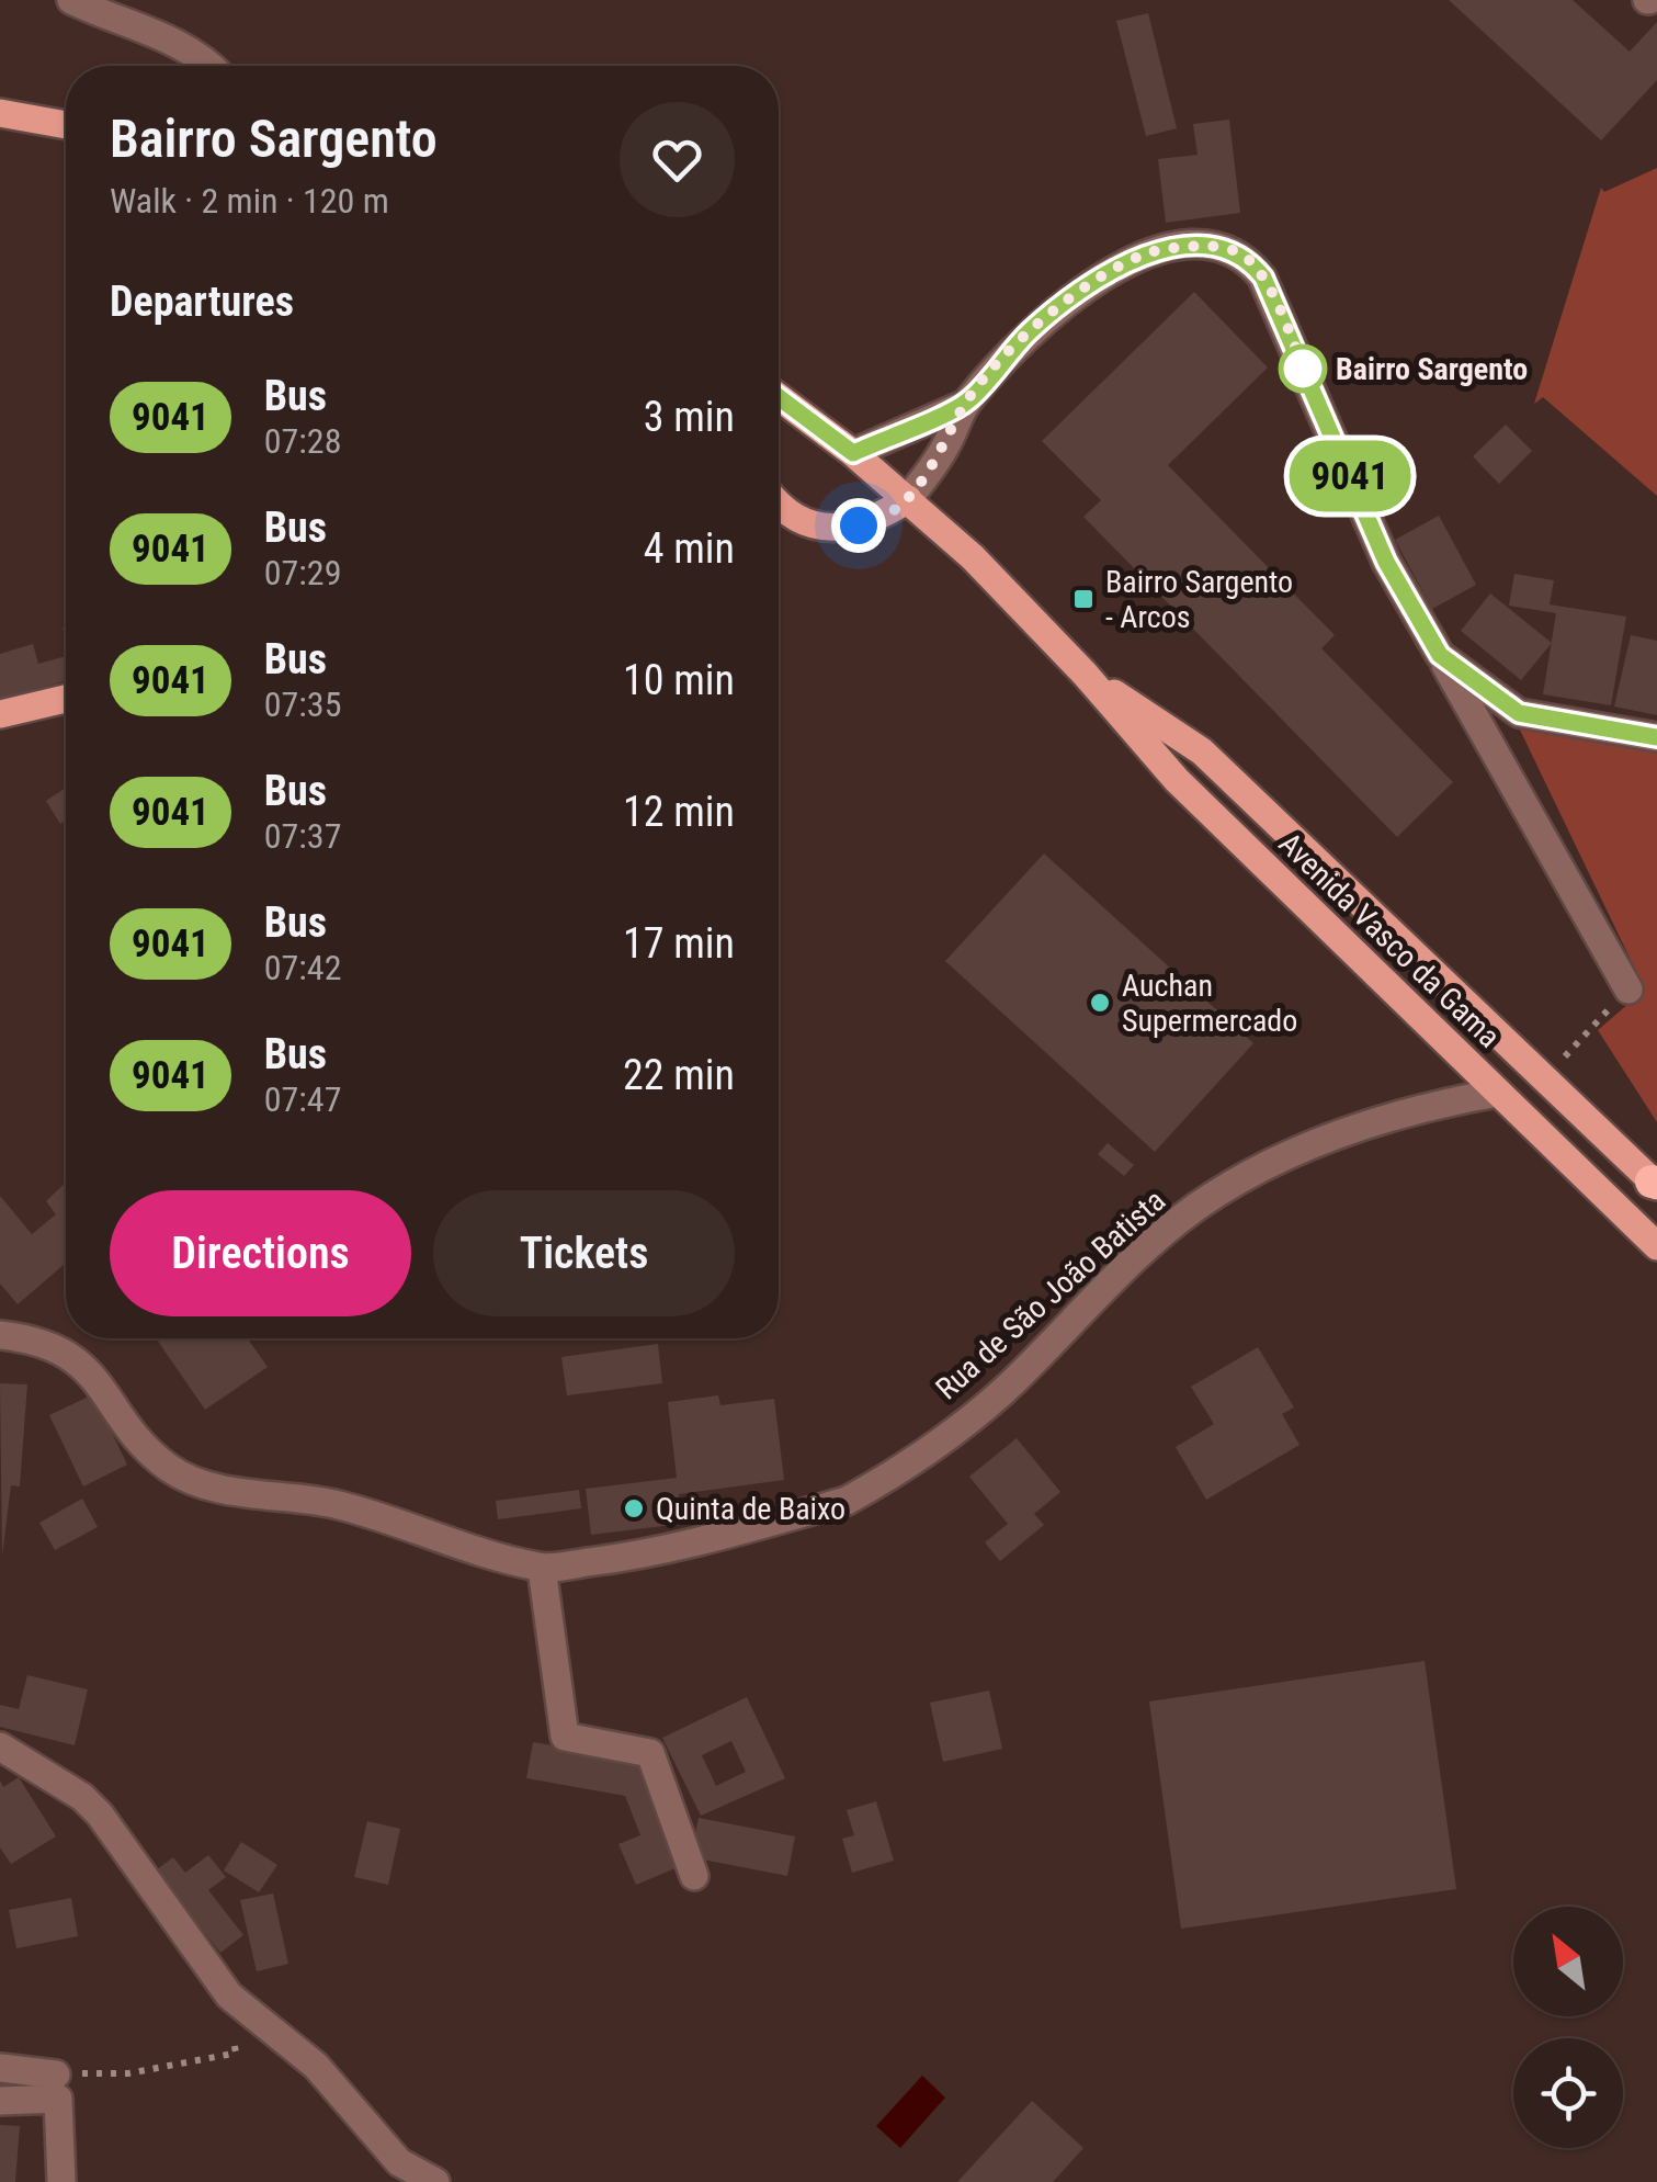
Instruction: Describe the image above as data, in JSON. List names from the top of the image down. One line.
{"streets":{"main road":["Avenida Vasco da Gama"],"street":["Rua de São João Batista"]},"crossings":[["Avenida Vasco da Gama","Rua de São João Batista"]],"places":{"other":["Bairro Sargento","Auchan Supermercado","Quinta de Baixo"],"transit":["Bairro Sargento - Arcos"]},"lines":["bus line 9041"],"north":"top left","page":{"on_map":"9041","heading":[["Bairro Sargento","Walk · 2 min · 120 m"],"Departures"],"list":[{"mark":"9041","name":"Bus","note":"07:28","value":"3 min"},{"mark":"9041","name":"Bus","note":"07:29","value":"4 min"},{"mark":"9041","name":"Bus","note":"07:35","value":"10 min"},{"mark":"9041","name":"Bus","note":"07:37","value":"12 min"},{"mark":"9041","name":"Bus","note":"07:42","value":"17 min"},{"mark":"9041","name":"Bus","note":"07:47","value":"22 min"}],"buttons":["Directions","Tickets"]}}
